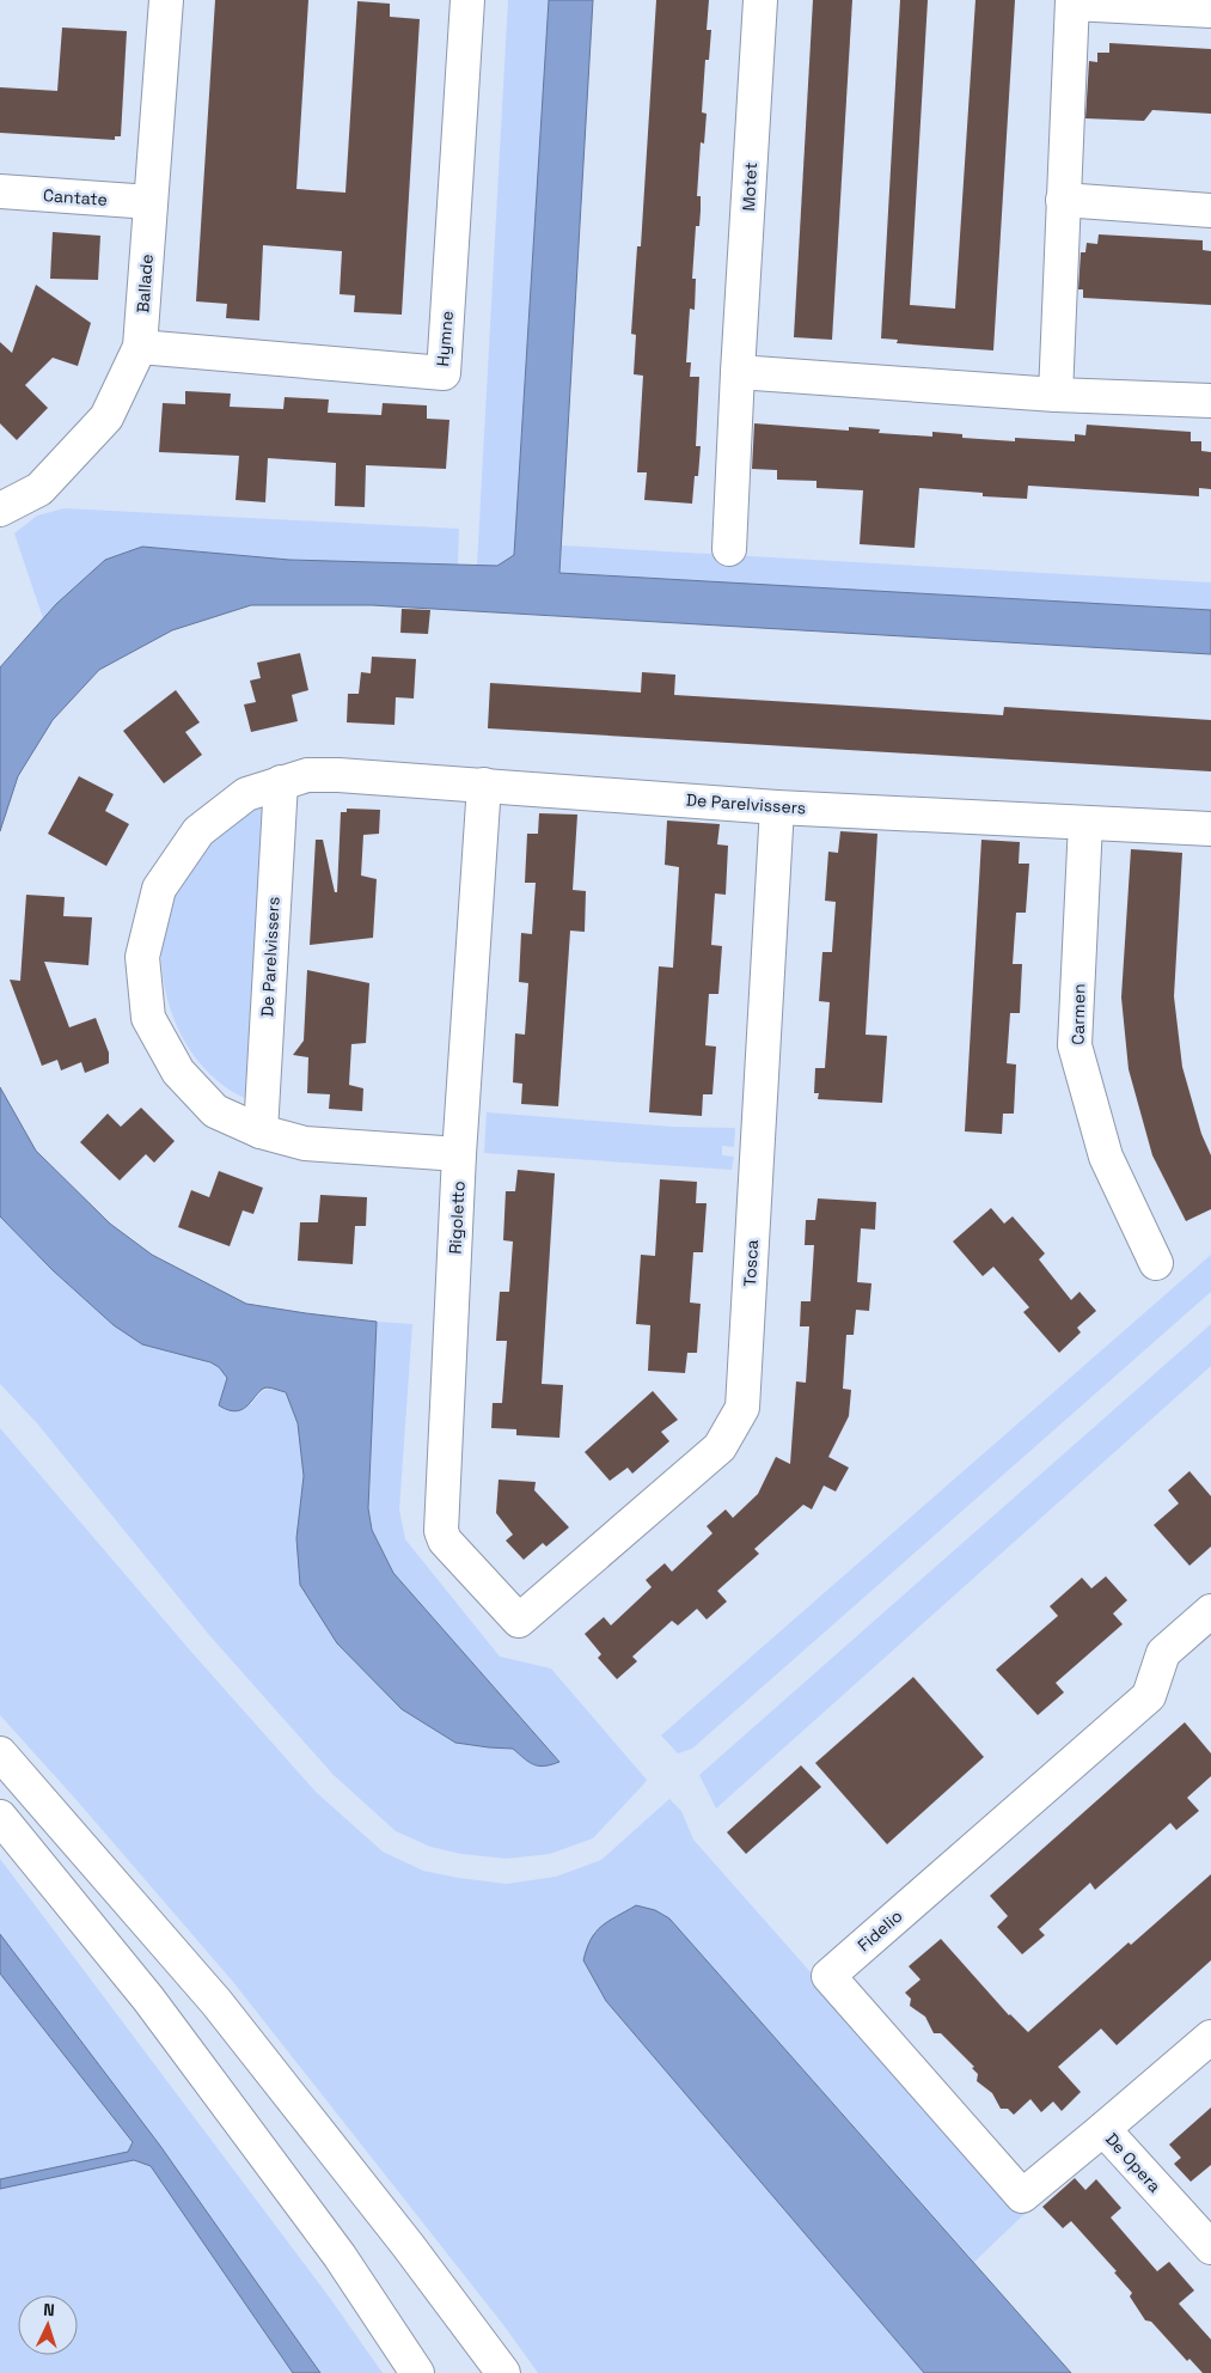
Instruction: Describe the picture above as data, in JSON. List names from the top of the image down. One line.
{"streets":{"main road":["Motet","Cantate","Ballade","Hymne","De Parelvissers","Carmen","Rigoletto","Tosca","Fidelio","De Opera"]},"crossings":[["Cantate","Ballade"],["Ballade","Hymne"],["De Parelvissers","Carmen"],["De Parelvissers","Rigoletto"],["De Parelvissers","Tosca"],["Rigoletto","Tosca"],["Fidelio","De Opera"]],"north":"top"}
